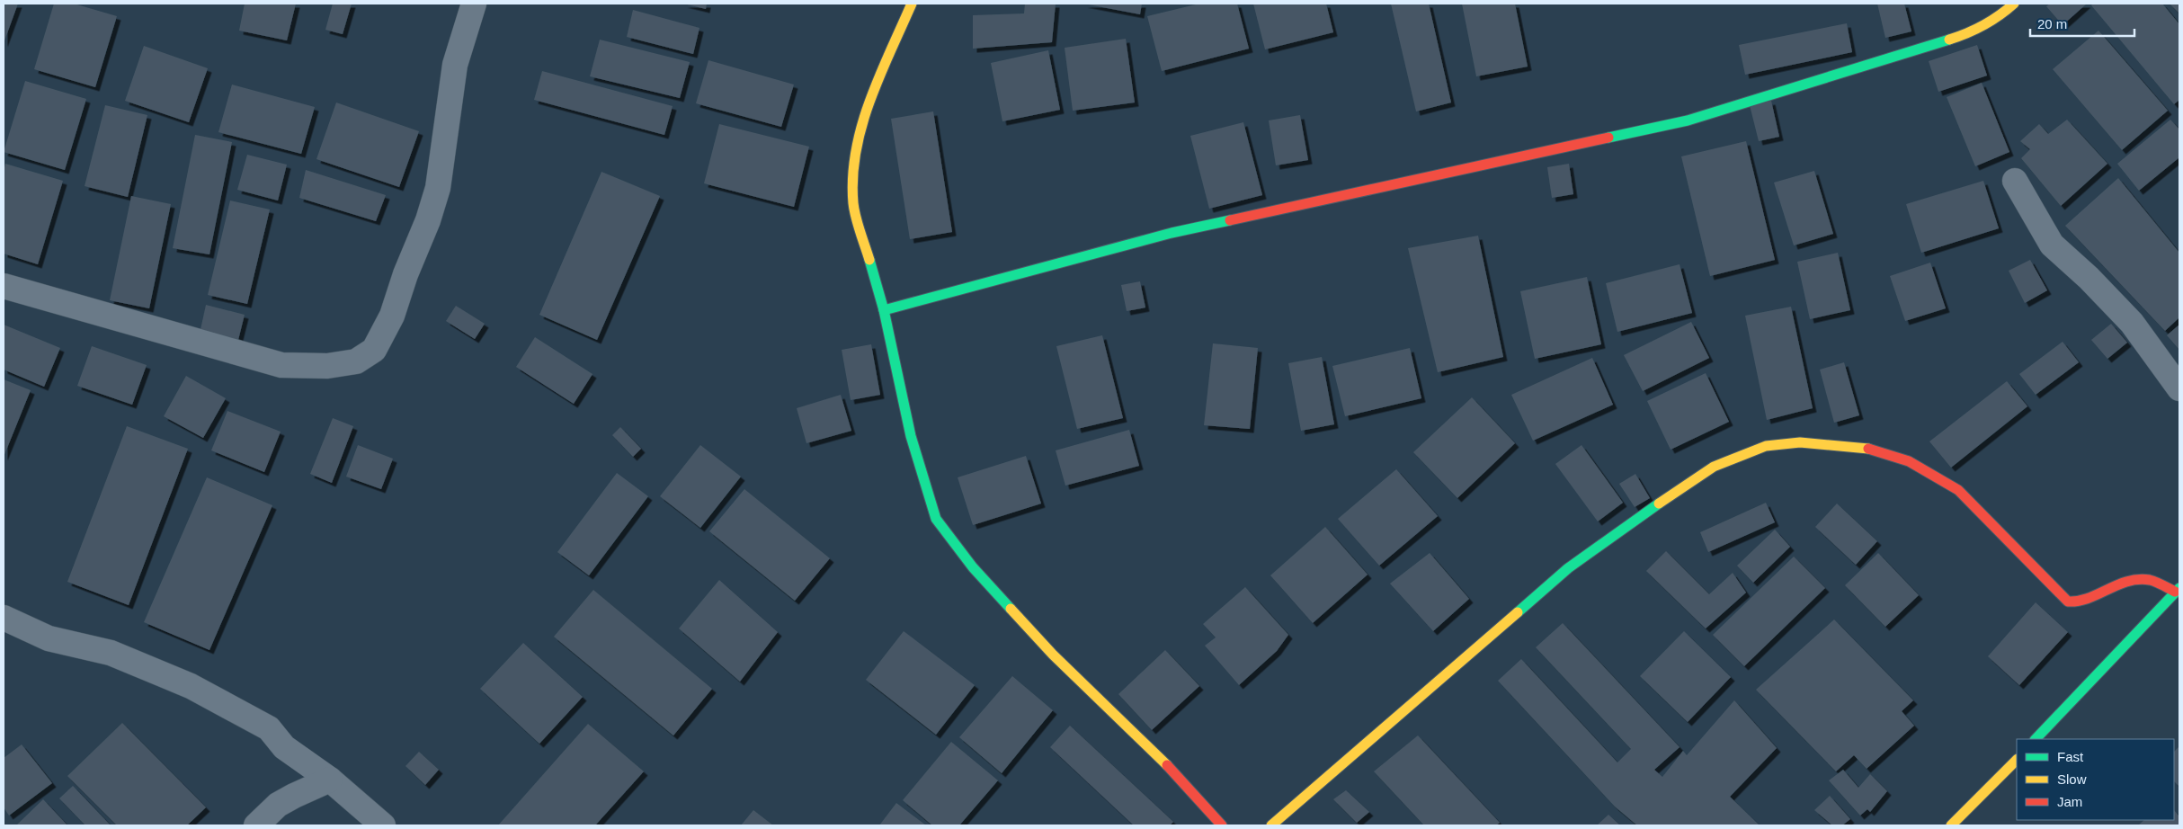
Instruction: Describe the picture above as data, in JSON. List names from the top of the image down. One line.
{"legend":["Fast","Slow","Jam"],"scale_bar":"20 m"}
